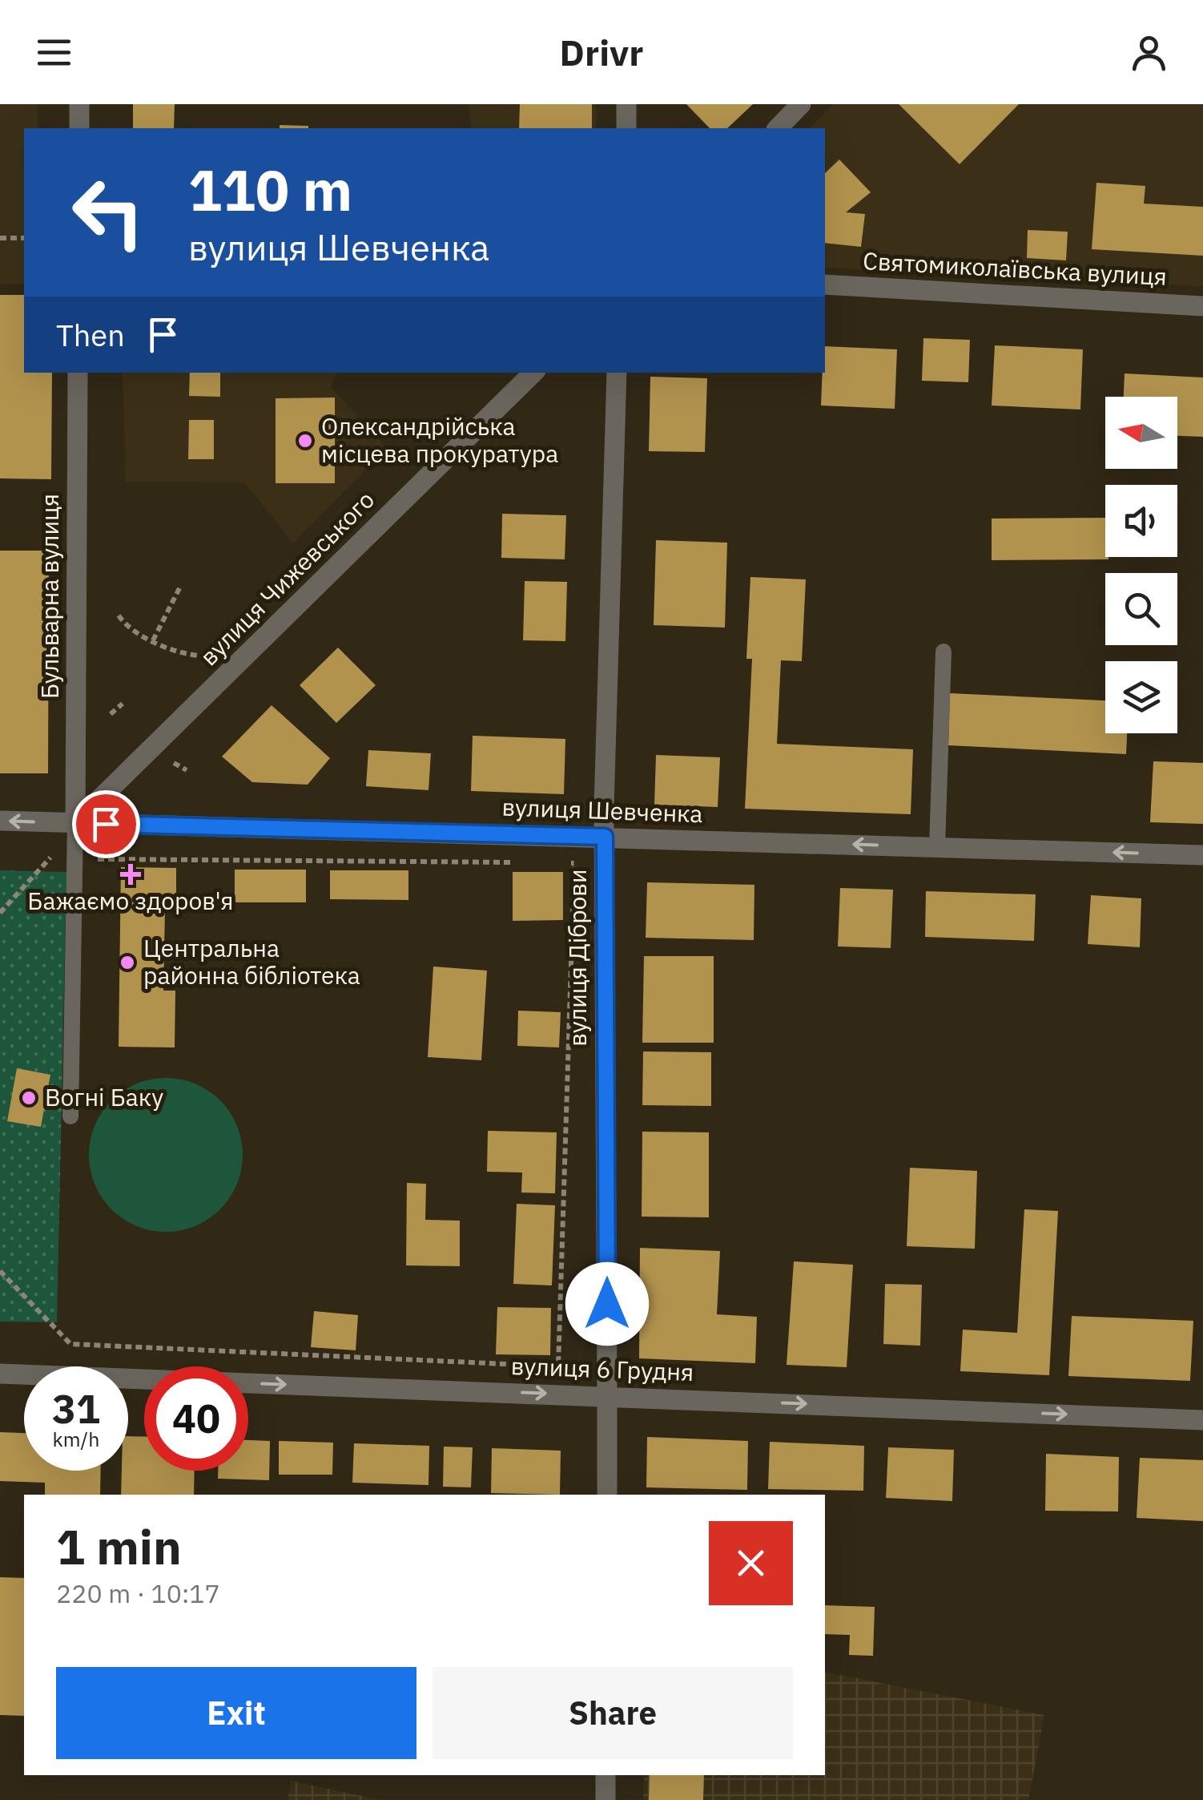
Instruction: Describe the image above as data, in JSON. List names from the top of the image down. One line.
{"streets":{"street":["Святомиколаївська вулиця","вулиця Чижевського","Бульварна вулиця","вулиця Шевченка","вулиця Діброви","вулиця 6 Грудня"]},"crossings":[["вулиця Чижевського","Бульварна вулиця"],["вулиця Чижевського","вулиця Шевченка"],["Бульварна вулиця","вулиця Шевченка"],["вулиця Шевченка","вулиця Діброви"],["вулиця Діброви","вулиця 6 Грудня"]],"one_way":["вулиця Шевченка","вулиця 6 Грудня"],"places":{"other":["Олександрійська місцева прокуратура","Центральна районна бібліотека","Вогні Баку"],"health":["Бажаємо здоров'я"]},"north":"left","page":{"header":"Drivr","turn":["110 m","вулиця Шевченка"],"then":"Then","speed":"31 km/h","limit":"40","heading":["1 min","220 m · 10:17"],"buttons":["Exit","Share"]}}
